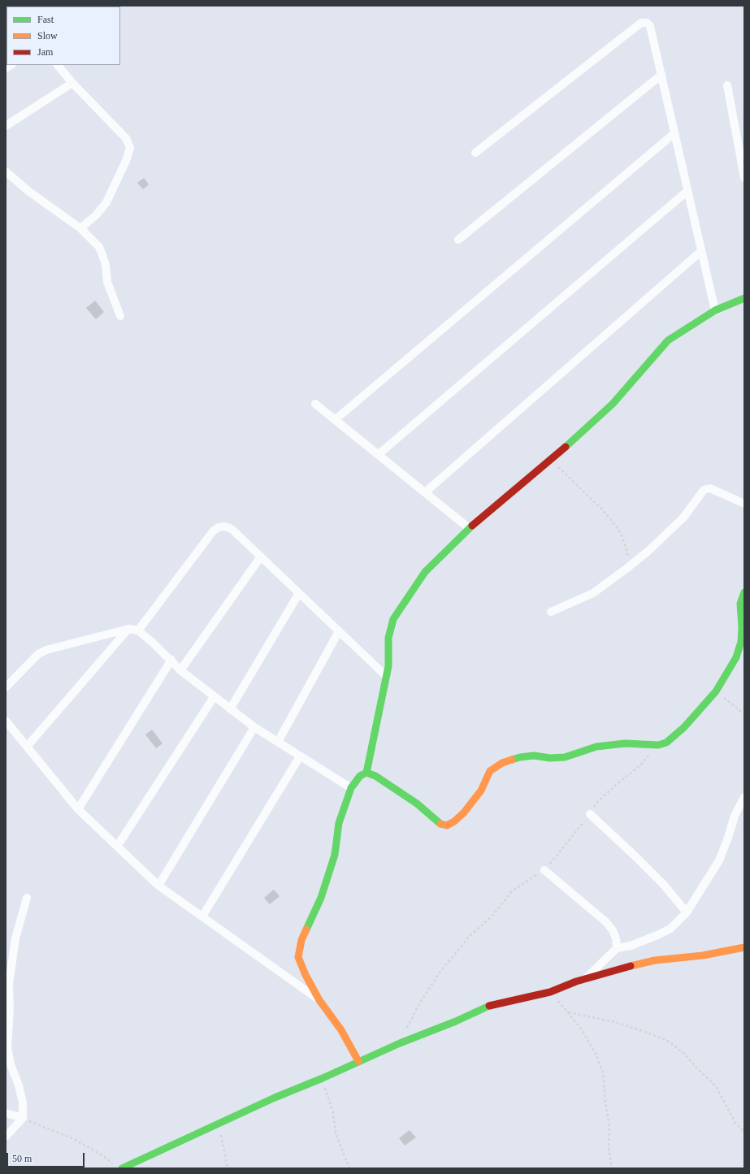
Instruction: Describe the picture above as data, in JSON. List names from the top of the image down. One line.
{"legend":["Fast","Slow","Jam"],"scale_bar":"50 m"}
